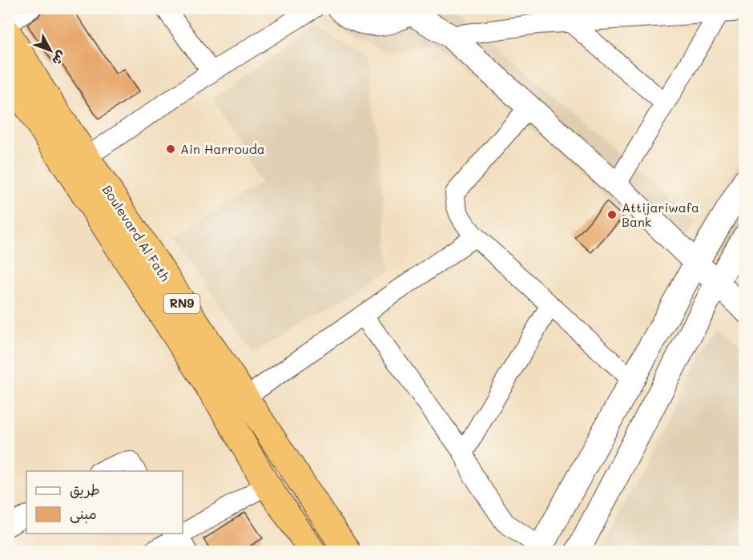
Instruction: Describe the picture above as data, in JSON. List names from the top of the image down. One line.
{"streets":{"highway":["Boulevard Al Fath","RN9"]},"places":["Ain Harrouda","Attijariwafa Bank"],"legend":["طريق","مبنى"],"north":"bottom right"}
